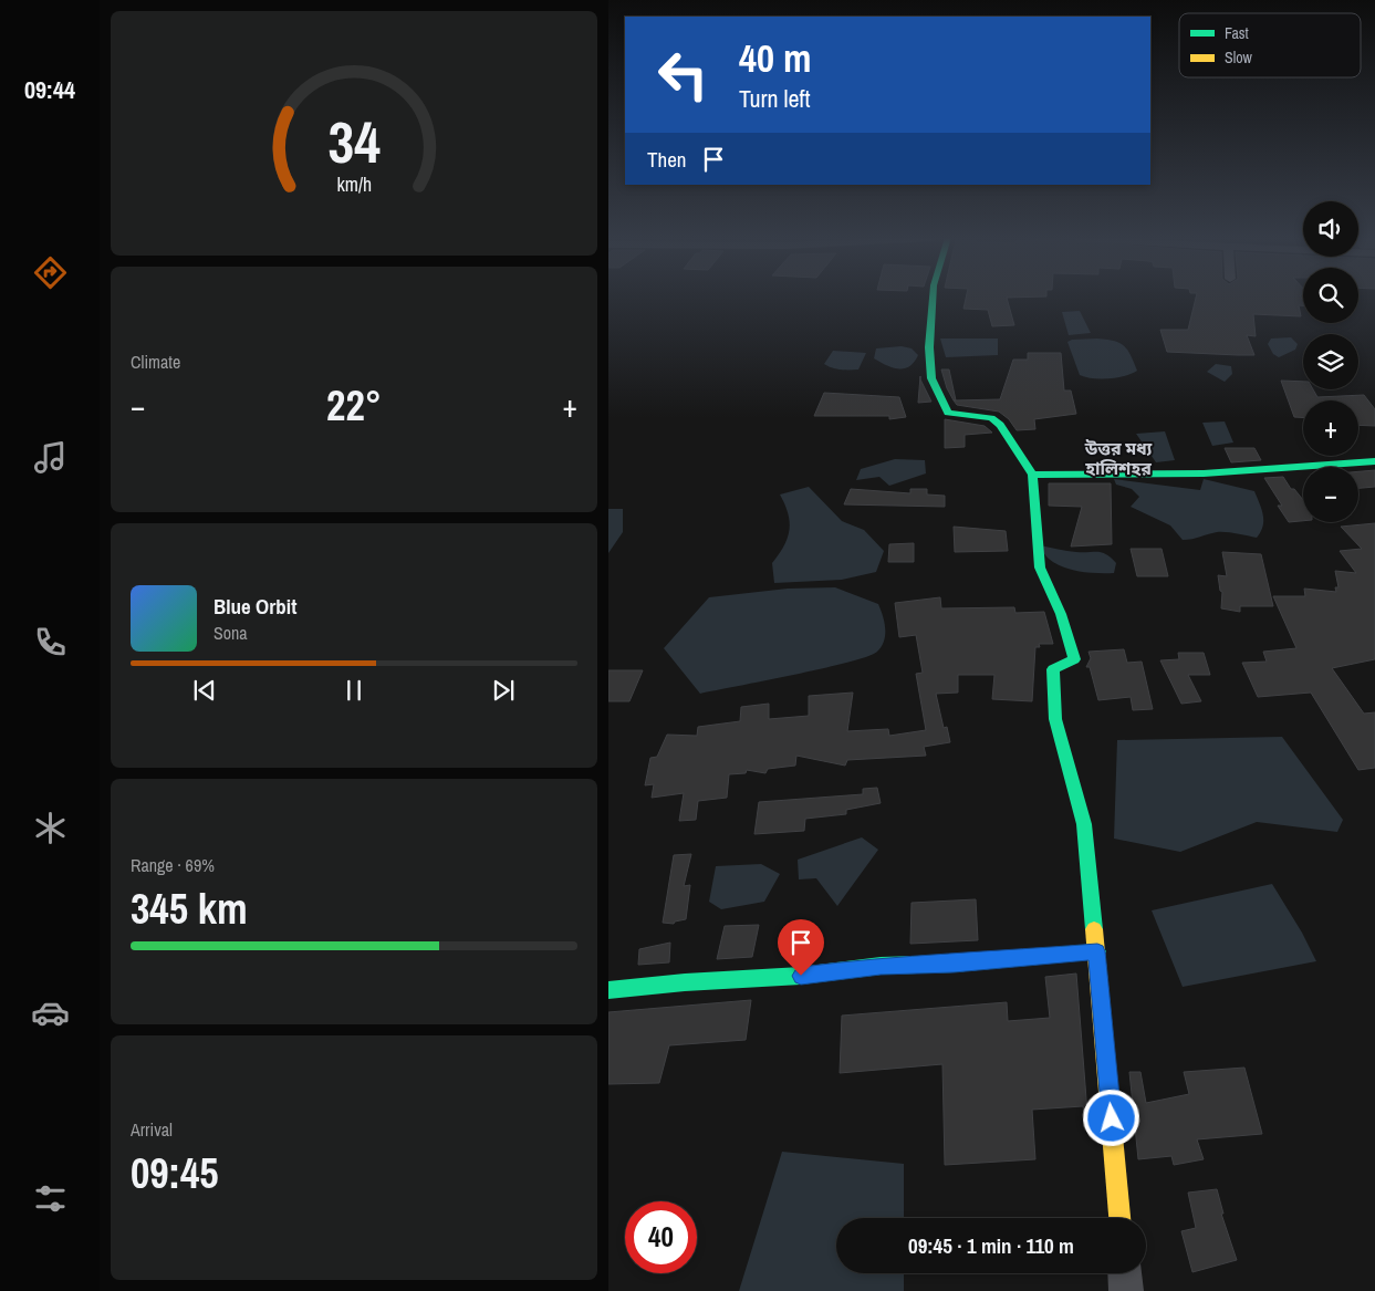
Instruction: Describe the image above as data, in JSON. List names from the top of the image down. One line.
{"districts":["উত্তর মধ্য হালিশহর"],"legend":["Fast","Slow"],"page":{"tabs":"09:44","turn":["40 m","Turn left"],"then":"Then","map_buttons":["+","−"],"tile":["Climate",["Range · 69%","345 km"],["Arrival","09:45"]],"heat":["−","22°","+"],"song":["Blue Orbit","Sona"],"limit":"40","trip":"09:45 · 1 min · 110 m","gauge":["34","km/h"]}}
